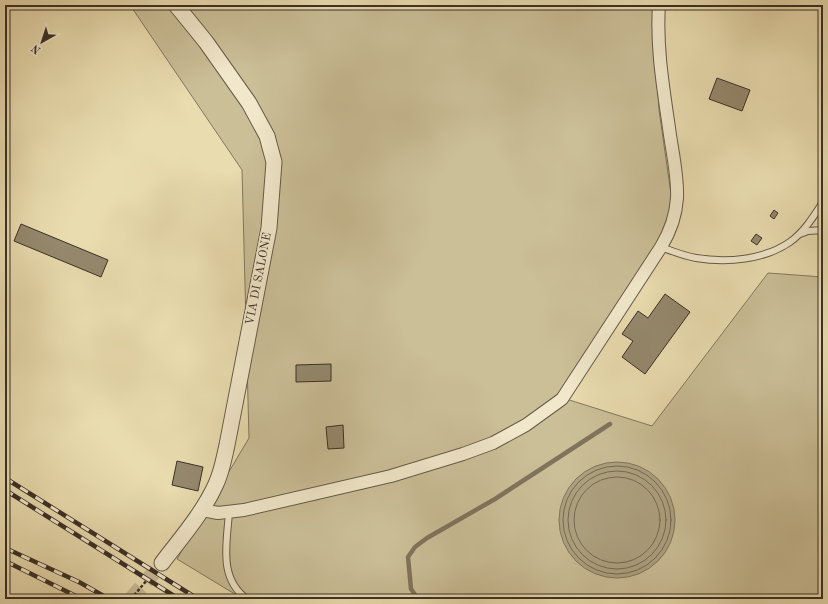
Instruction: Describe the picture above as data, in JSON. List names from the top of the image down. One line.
{"streets":{"street":["VIA DI SALONE"]},"north":"bottom left"}
